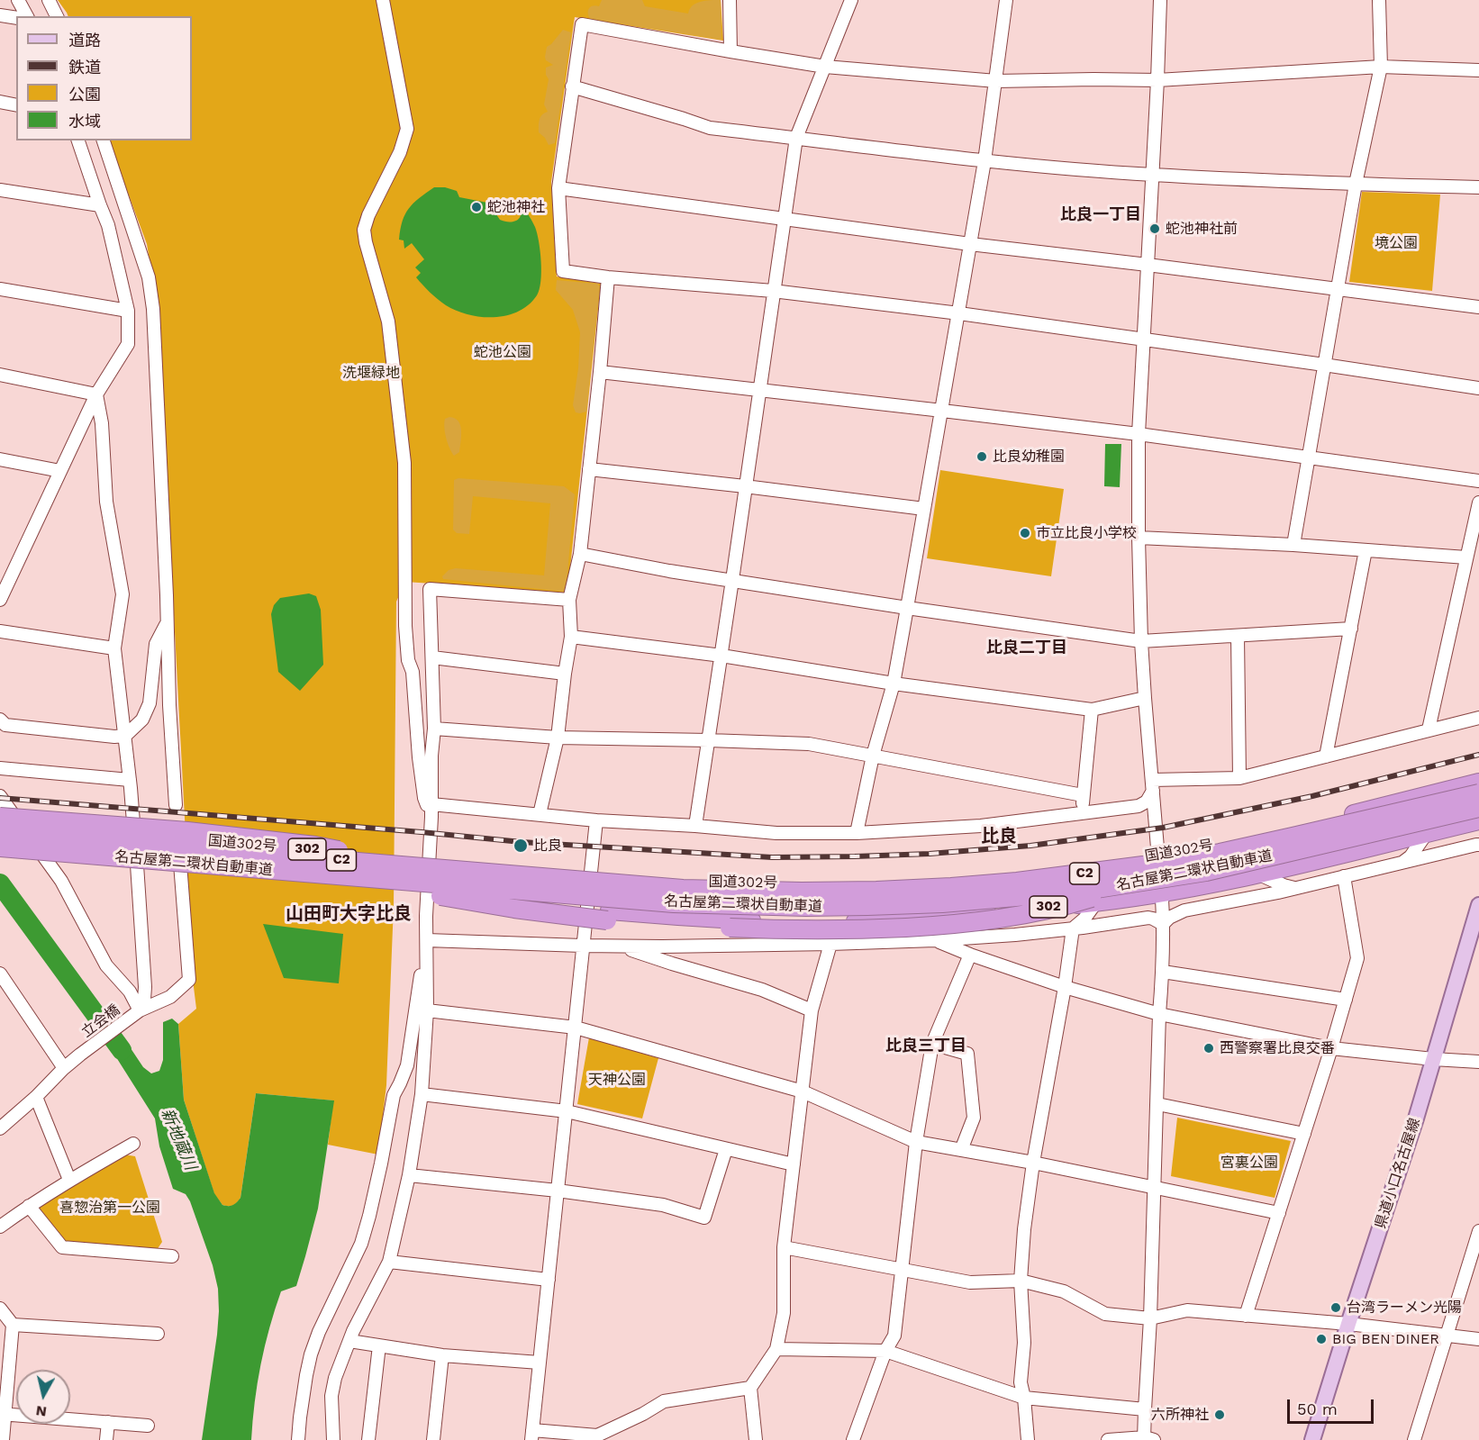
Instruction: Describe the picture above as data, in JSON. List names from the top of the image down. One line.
{"streets":{"highway":["国道302号","302","C2","名古屋第二環状自動車道"],"main road":["県道小口名古屋線"],"street":["立会橋"]},"districts":["比良一丁目","比良二丁目","比良","山田町大字比良","比良三丁目"],"water":["新地蔵川"],"parks":["境公園","蛇池公園","洗堰緑地","天神公園","宮裏公園","喜惣治第一公園"],"places":["蛇池神社","蛇池神社前","比良幼稚園","市立比良小学校","比良","西警察署比良交番","台湾ラーメン光陽","BIG BEN DINER","六所神社"],"legend":["道路","鉄道","公園","水域"],"scale_bar":"50 m","north":"bottom"}
